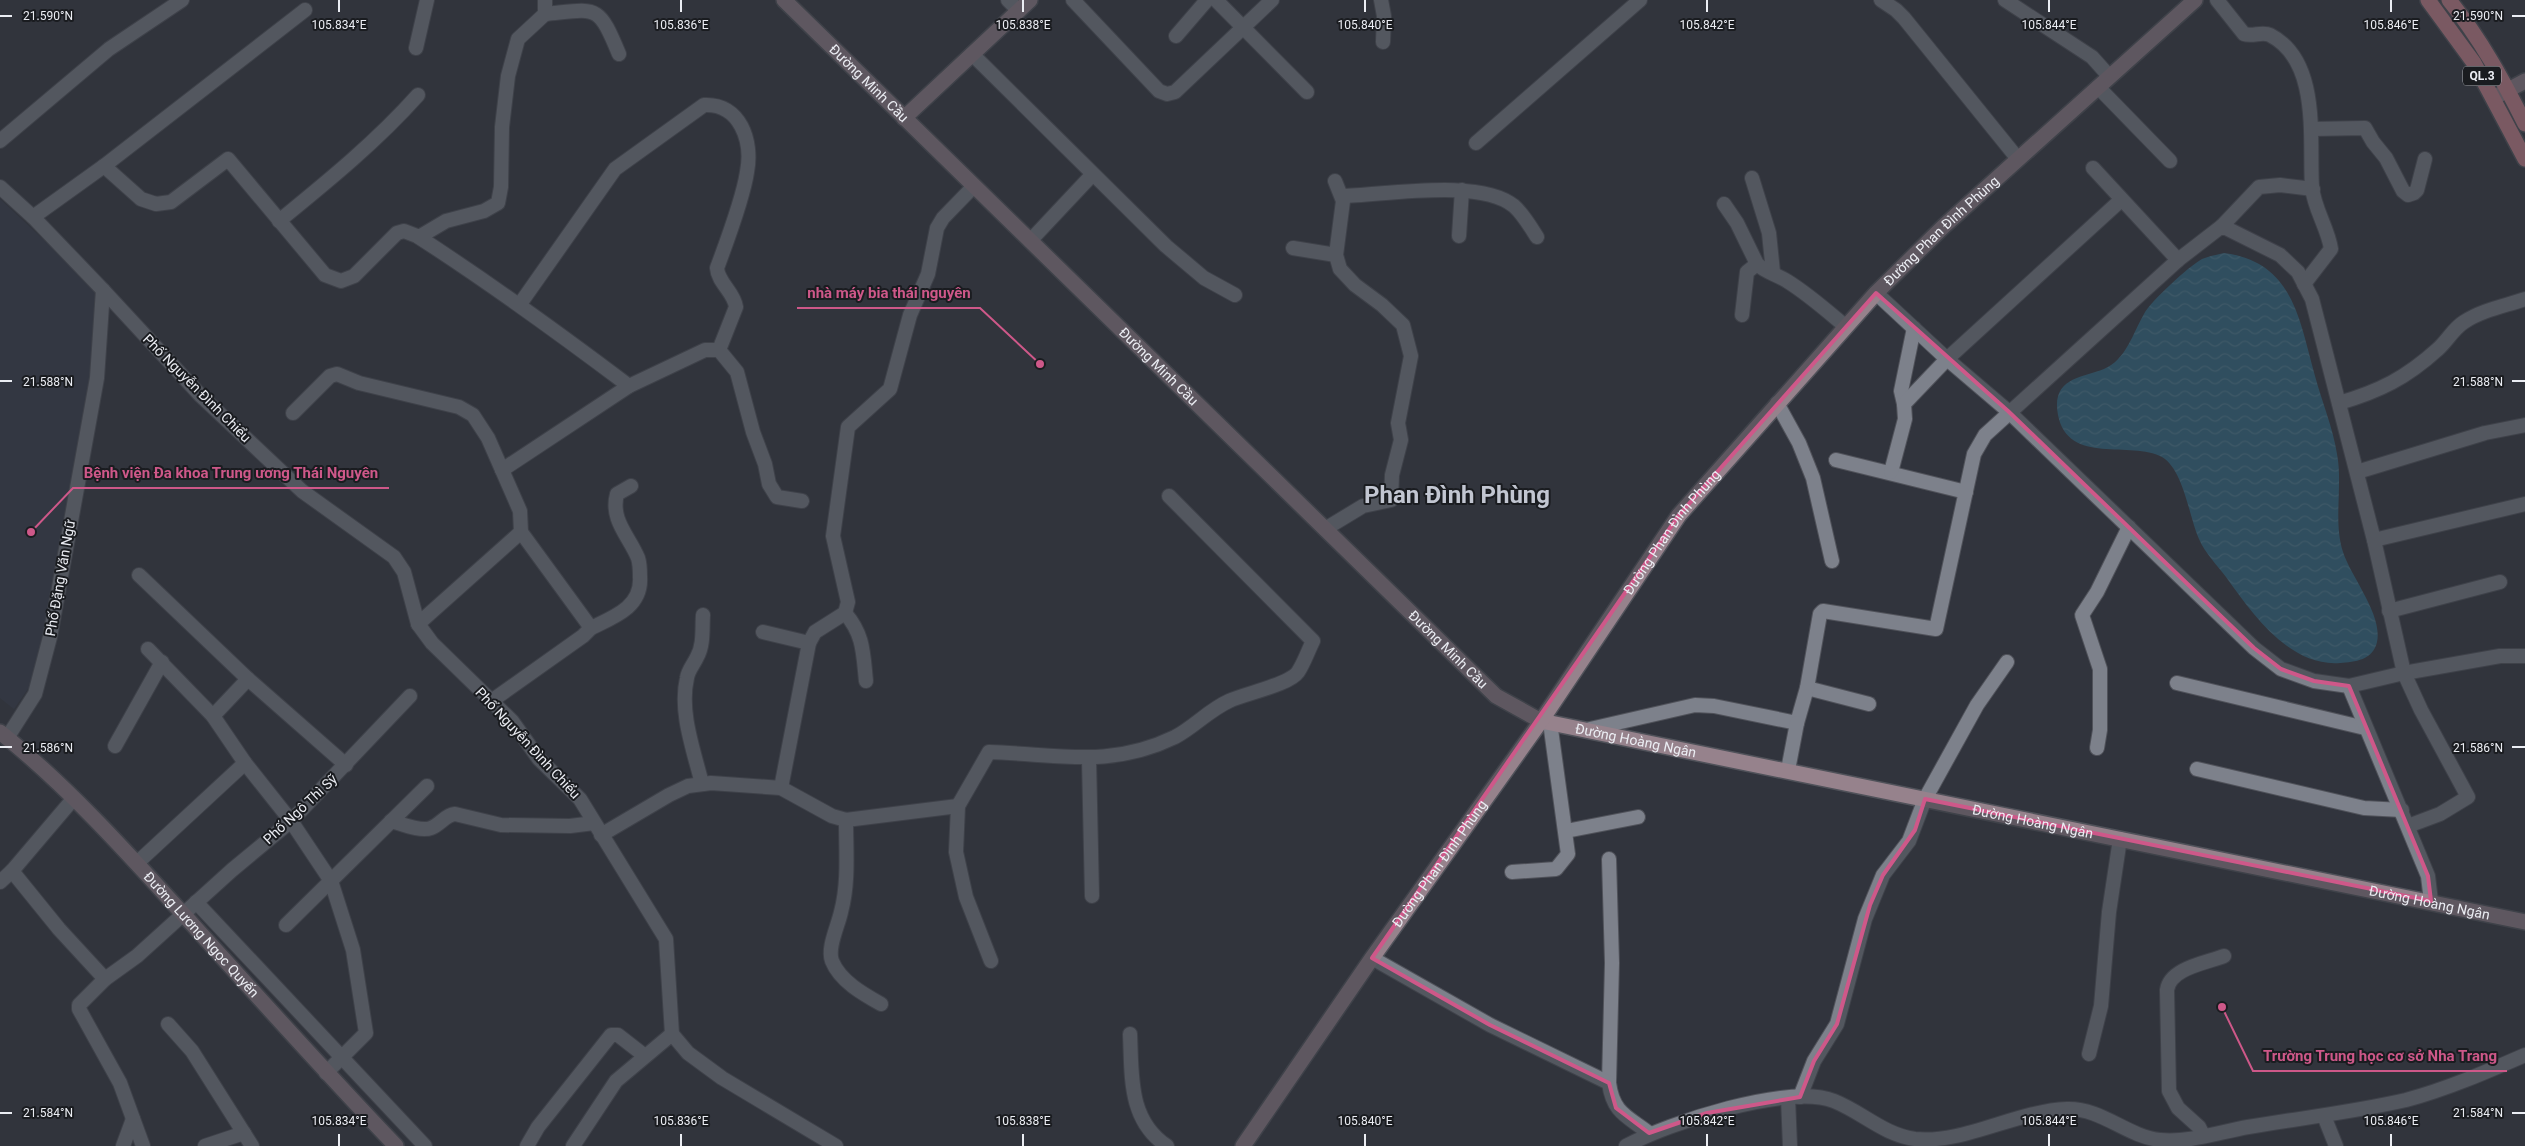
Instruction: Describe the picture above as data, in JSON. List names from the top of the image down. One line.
{"streets":{"highway":["QL.3"],"street":["Đường Minh Cầu","Đường Phan Đình Phùng","Phố Nguyễn Đình Chiểu","Phố Đặng Văn Ngữ","Đường Hoàng Ngân","Phố Ngô Thì Sỹ","Đường Lương Ngọc Quyến"]},"crossings":[["Đường Minh Cầu","Đường Phan Đình Phùng"],["Đường Minh Cầu","Đường Hoàng Ngân"],["Đường Phan Đình Phùng","Đường Hoàng Ngân"],["Phố Nguyễn Đình Chiểu","Phố Đặng Văn Ngữ"],["Phố Đặng Văn Ngữ","Đường Lương Ngọc Quyến"],["Phố Ngô Thì Sỹ","Đường Lương Ngọc Quyến"]],"districts":["Phan Đình Phùng"],"places":["nhà máy bia thái nguyên","Bệnh viện Đa khoa Trung ương Thái Nguyên","Trường Trung học cơ sở Nha Trang"],"coordinates":["21.590°N","105.834°E","105.836°E","105.838°E","105.840°E","105.842°E","105.844°E","105.846°E","21.588°N","21.586°N","21.584°N"]}
